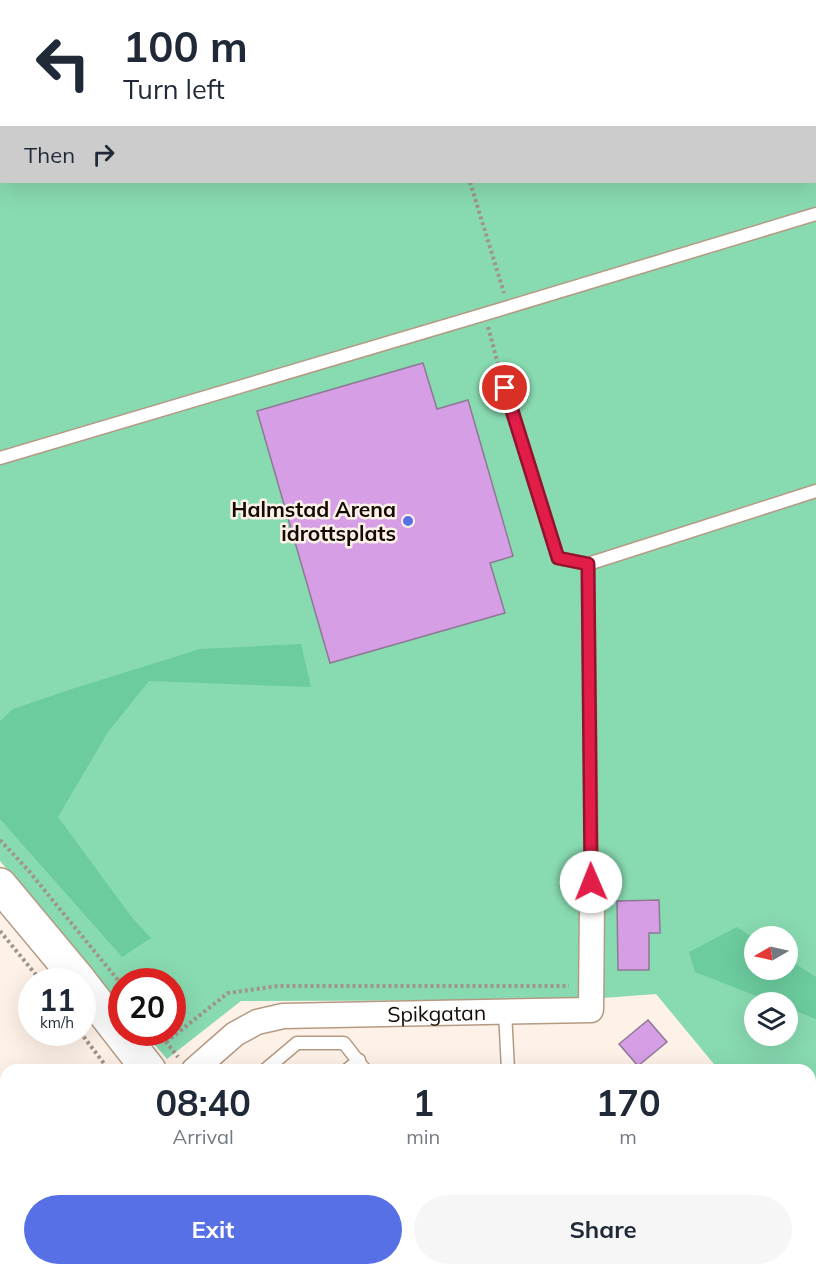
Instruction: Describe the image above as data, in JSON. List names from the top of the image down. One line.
{"streets":{"street":["Spikgatan"]},"places":["Halmstad Arena idrottsplats"],"north":"left","page":{"turn":["100 m","Turn left"],"then":"Then","speed":"11 km/h","limit":"20","eta":["08:40","Arrival","1","min","170","m"],"buttons":["Exit","Share"]}}
